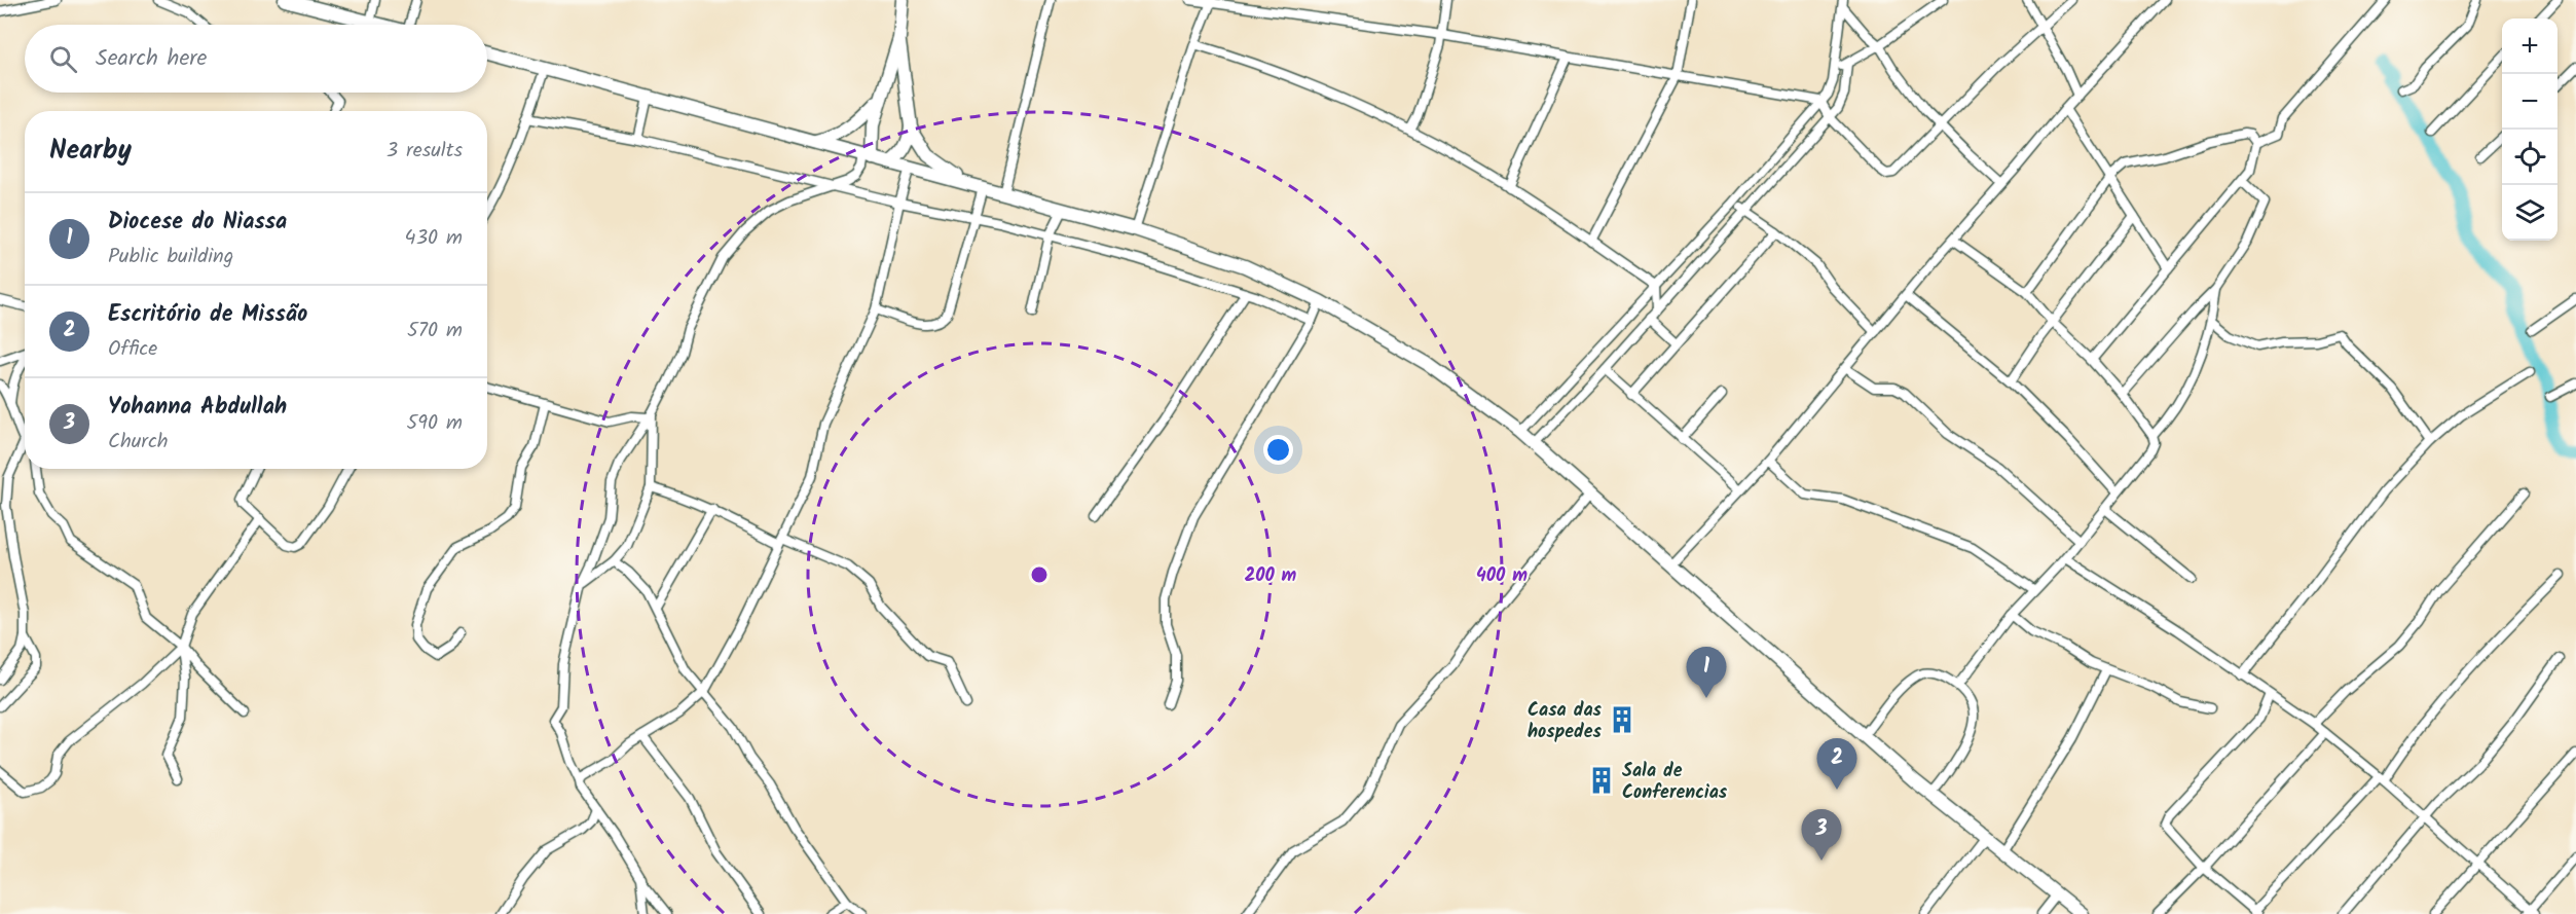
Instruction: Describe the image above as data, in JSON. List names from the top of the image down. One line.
{"places":{"building":["Casa das hospedes","Sala de Conferencias"]},"page":{"map_buttons":["+","−"],"search":"Search here","heading":["Nearby","3 results"],"list":[{"mark":"1","name":"Diocese do Niassa","note":"Public building","value":"430 m"},{"mark":"2","name":"Escritório de Missão","note":"Office","value":"570 m"},{"mark":"3","name":"Yohanna Abdullah","note":"Church","value":"590 m"}],"pins":["1","2","3"]},"rings":["200 m","400 m"]}
